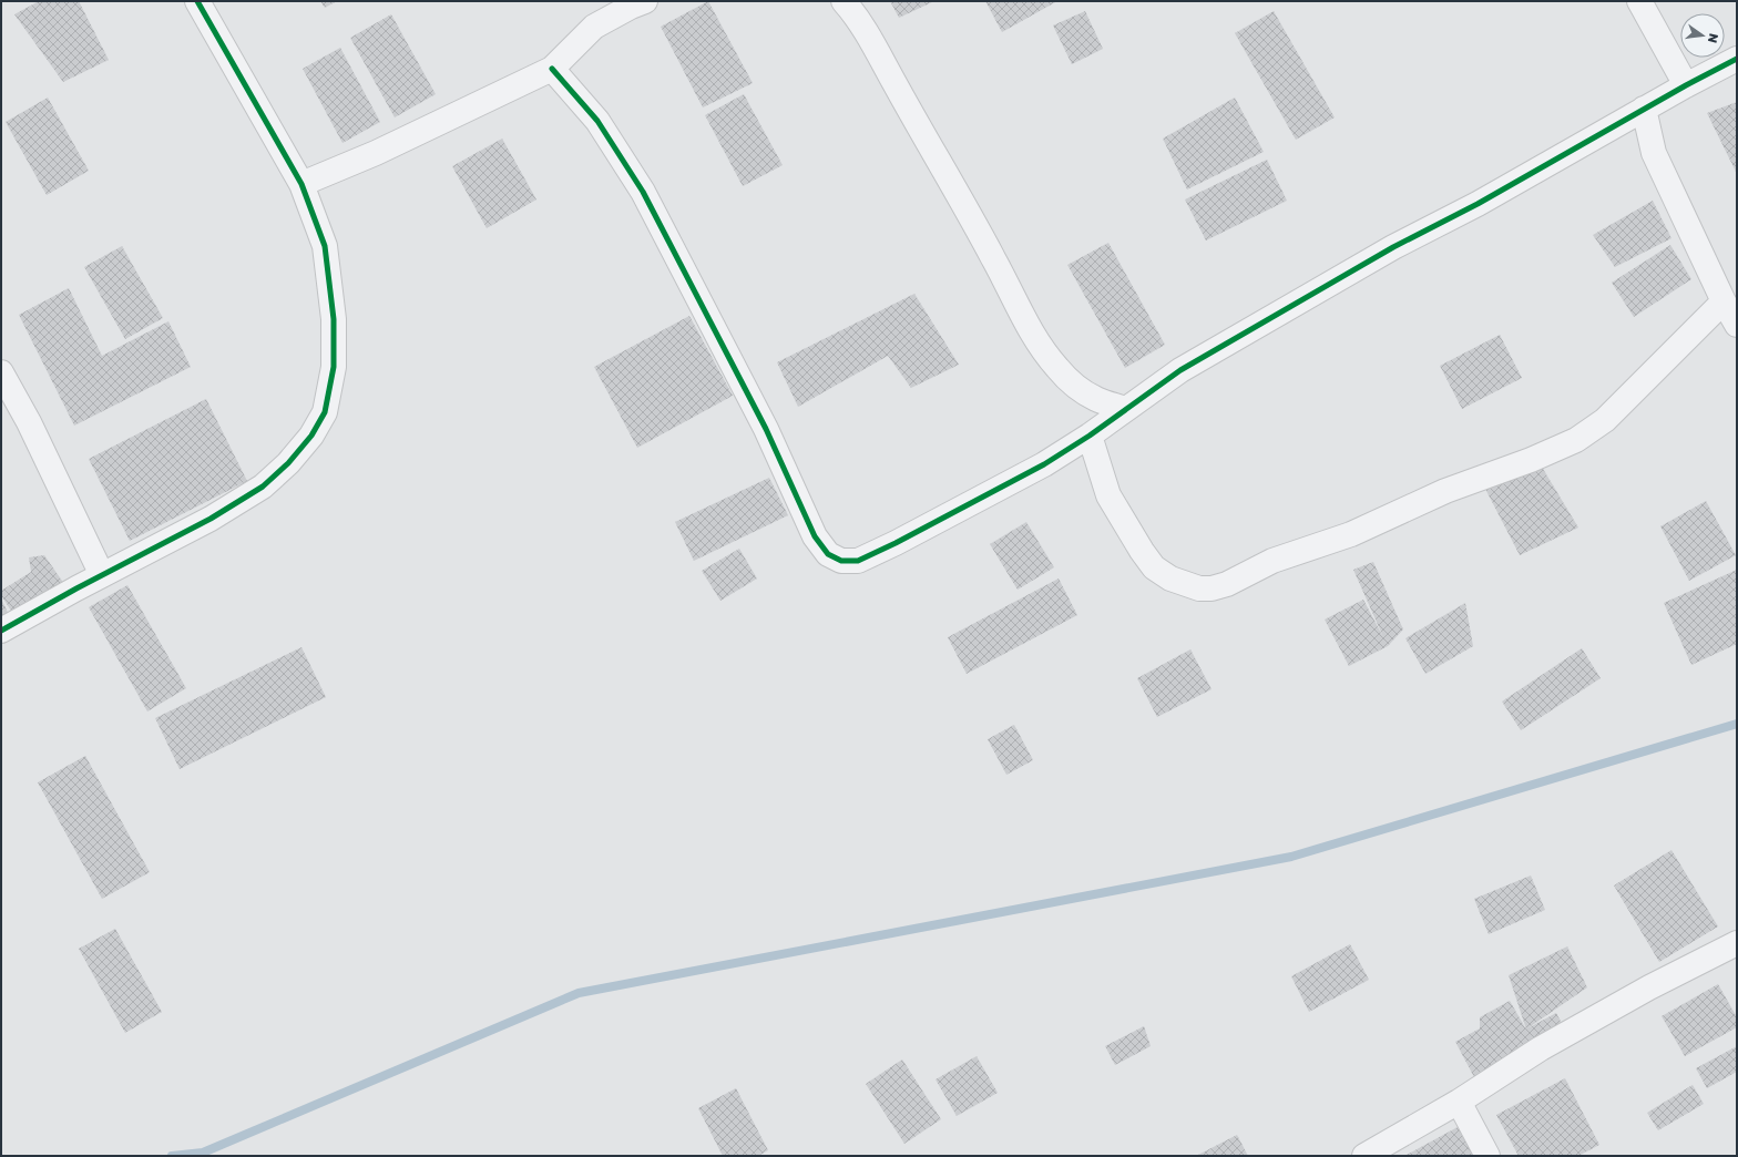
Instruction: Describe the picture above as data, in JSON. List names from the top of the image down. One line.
{"north":"right"}
